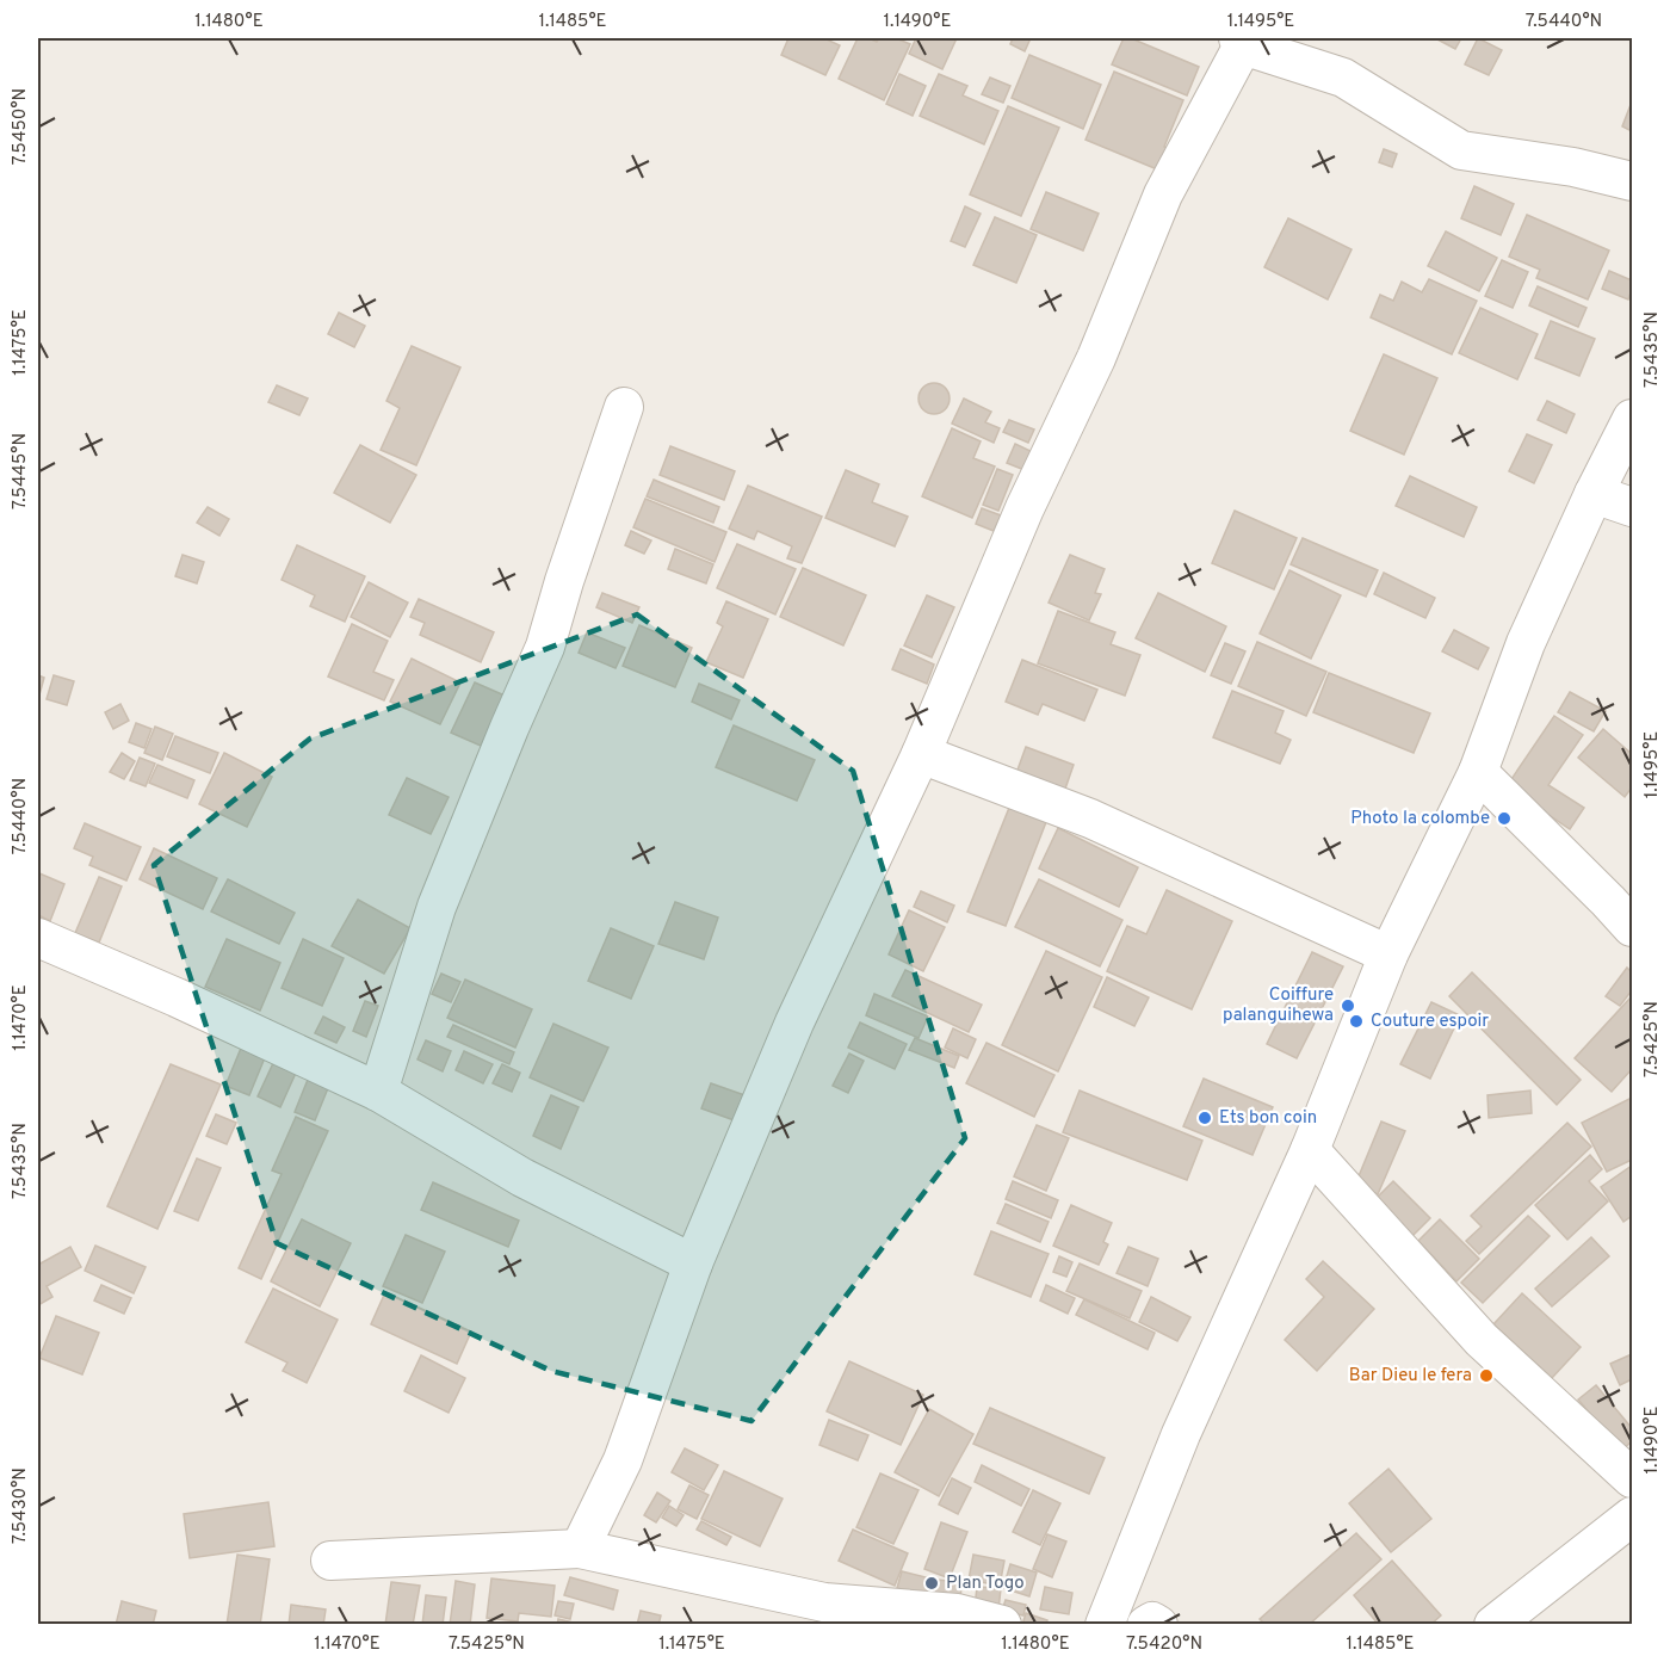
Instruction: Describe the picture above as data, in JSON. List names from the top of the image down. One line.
{"places":["Photo la colombe","Coiffure palanguihewa","Couture espoir","Ets bon coin","Bar Dieu le fera","Plan Togo"],"coordinates":["1.1480°E","1.1485°E","1.1490°E","1.1495°E","7.5440°N","7.5450°N","1.1475°E","7.5435°N","7.5445°N","1.1470°E","7.5425°N","7.5430°N","7.5420°N"]}
